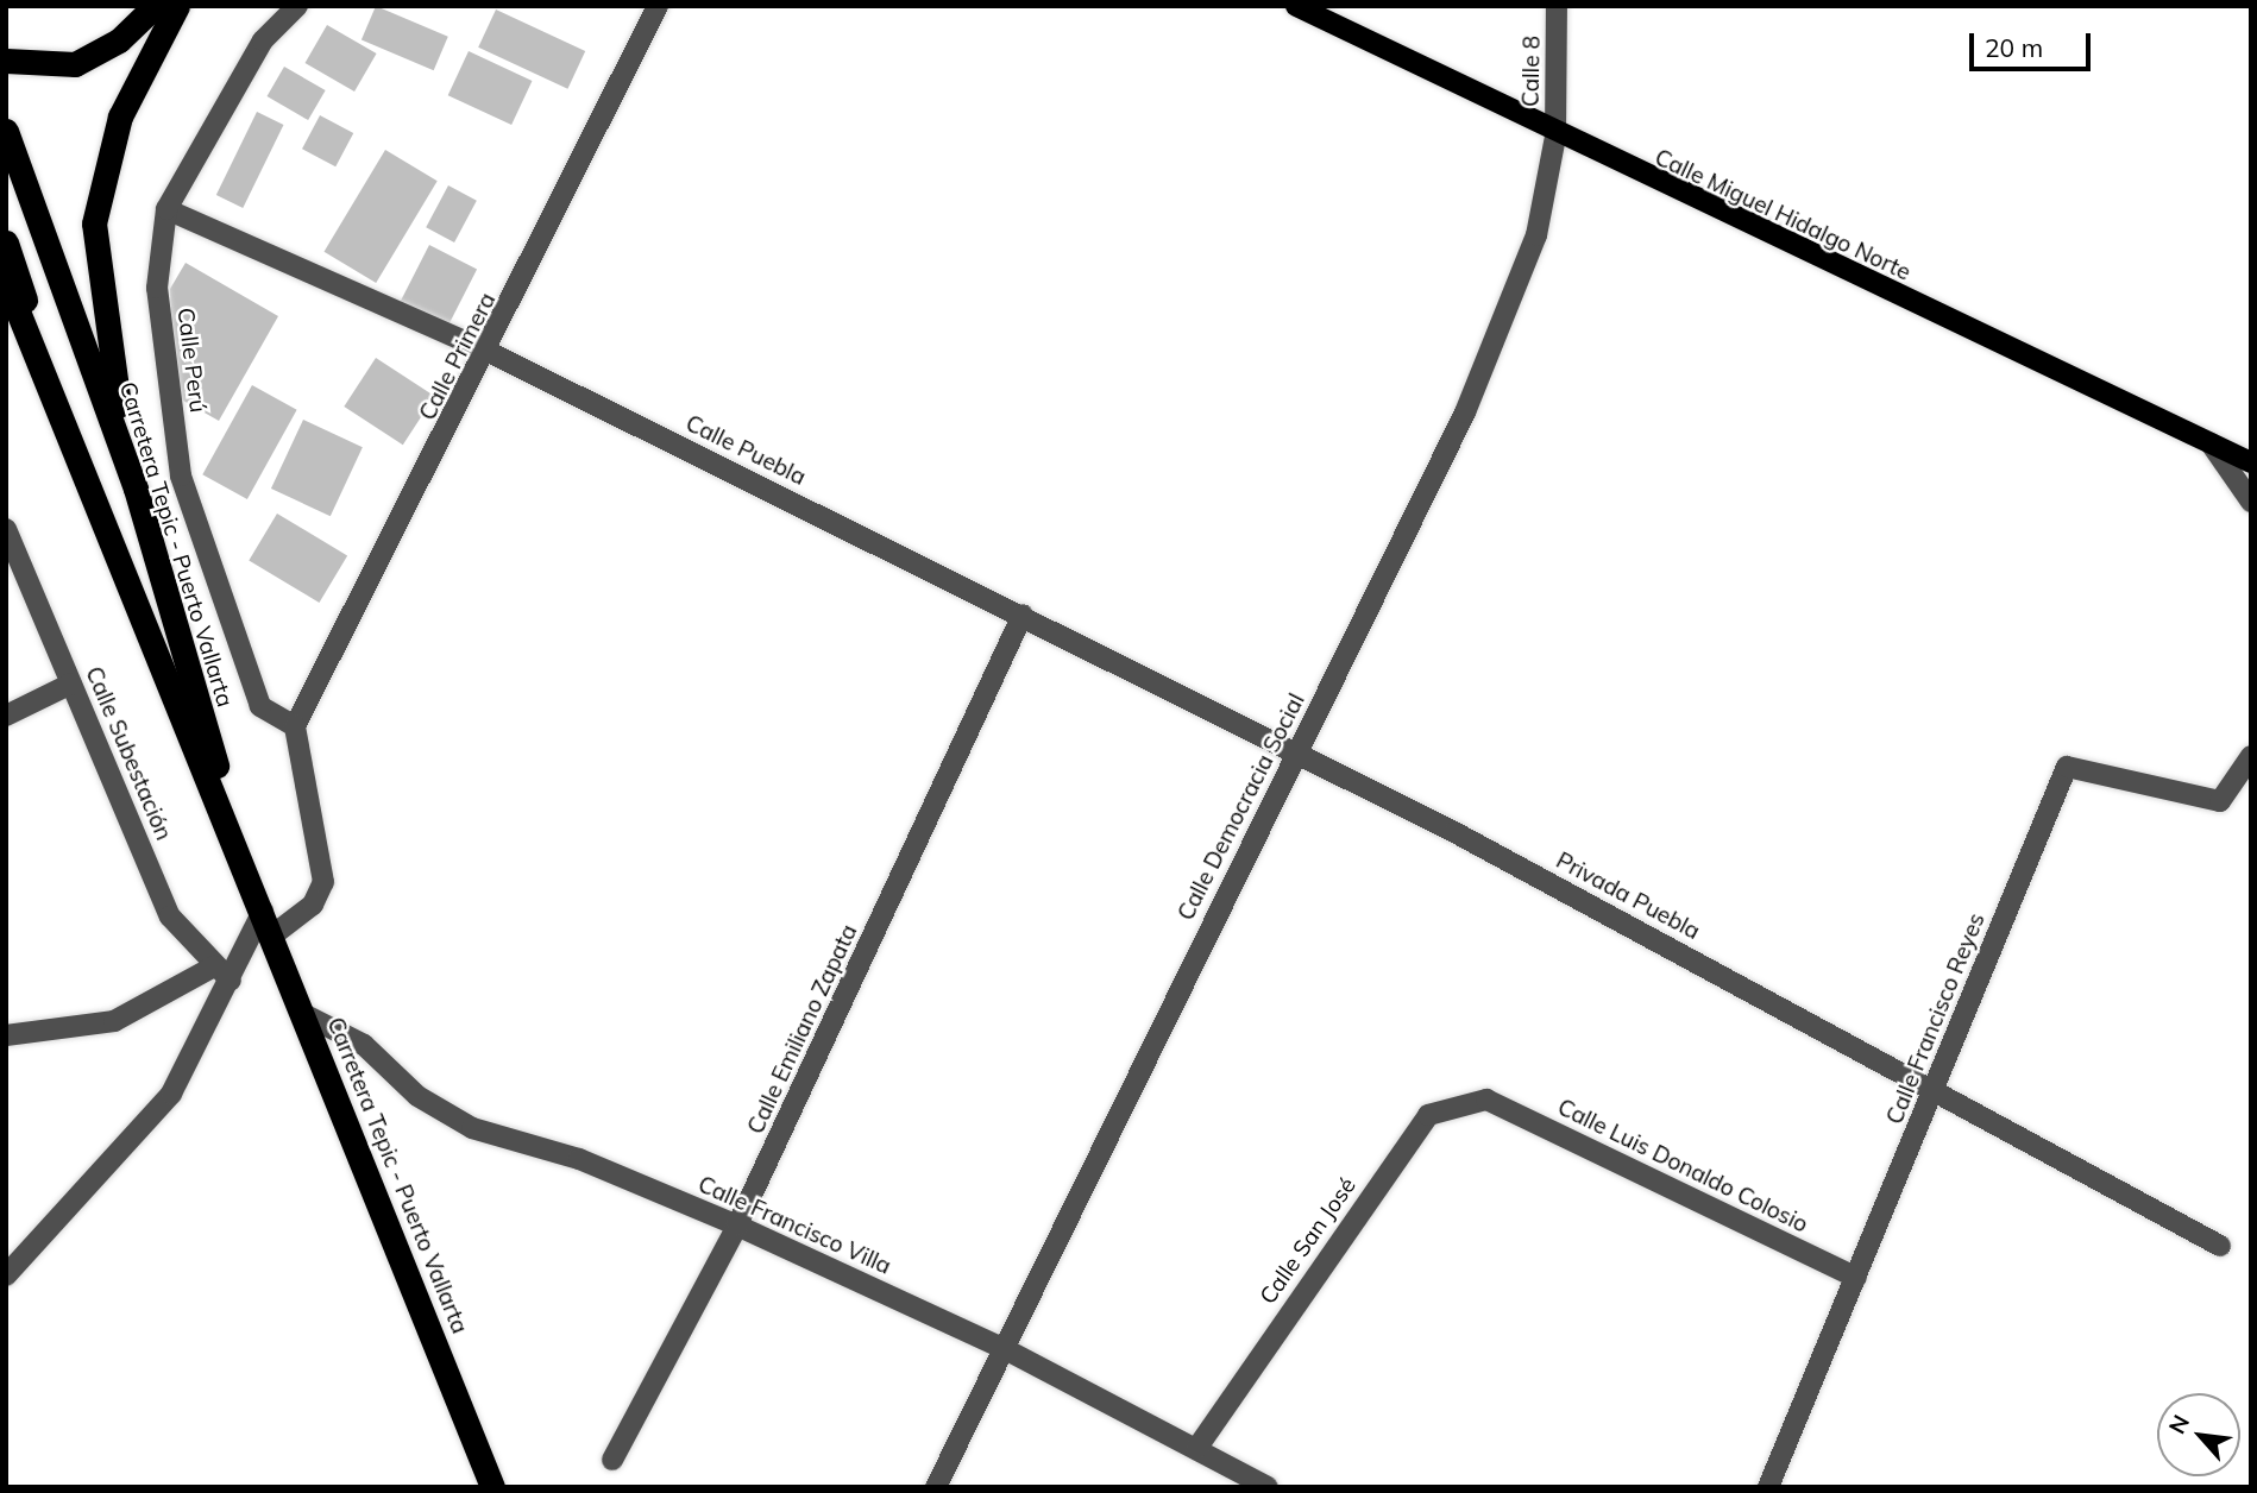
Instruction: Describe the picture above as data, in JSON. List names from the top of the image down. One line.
{"streets":{"highway":["Carretera Tepic - Puerto Vallarta"],"main road":["Calle Miguel Hidalgo Norte"],"street":["Calle 8","Calle Primera","Calle Perú","Calle Puebla","Calle Subestación","Calle Democracia Social","Privada Puebla","Calle Francisco Reyes","Calle Emiliano Zapata","Calle Luis Donaldo Colosio","Calle Francisco Villa","Calle San José"]},"crossings":[["Calle 8","Calle Miguel Hidalgo Norte"],["Calle 8","Calle Democracia Social"],["Calle Miguel Hidalgo Norte","Calle Democracia Social"],["Calle Primera","Calle Perú"],["Calle Primera","Calle Puebla"],["Calle Perú","Calle Puebla"],["Calle Puebla","Calle Democracia Social"],["Calle Puebla","Privada Puebla"],["Calle Puebla","Calle Emiliano Zapata"],["Carretera Tepic - Puerto Vallarta","Calle Francisco Villa"],["Calle Democracia Social","Privada Puebla"],["Calle Democracia Social","Calle Francisco Villa"],["Privada Puebla","Calle Francisco Reyes"],["Calle Francisco Reyes","Calle Luis Donaldo Colosio"],["Calle Emiliano Zapata","Calle Francisco Villa"],["Calle Luis Donaldo Colosio","Calle San José"],["Calle Francisco Villa","Calle San José"]],"scale_bar":"20 m","north":"top left"}
